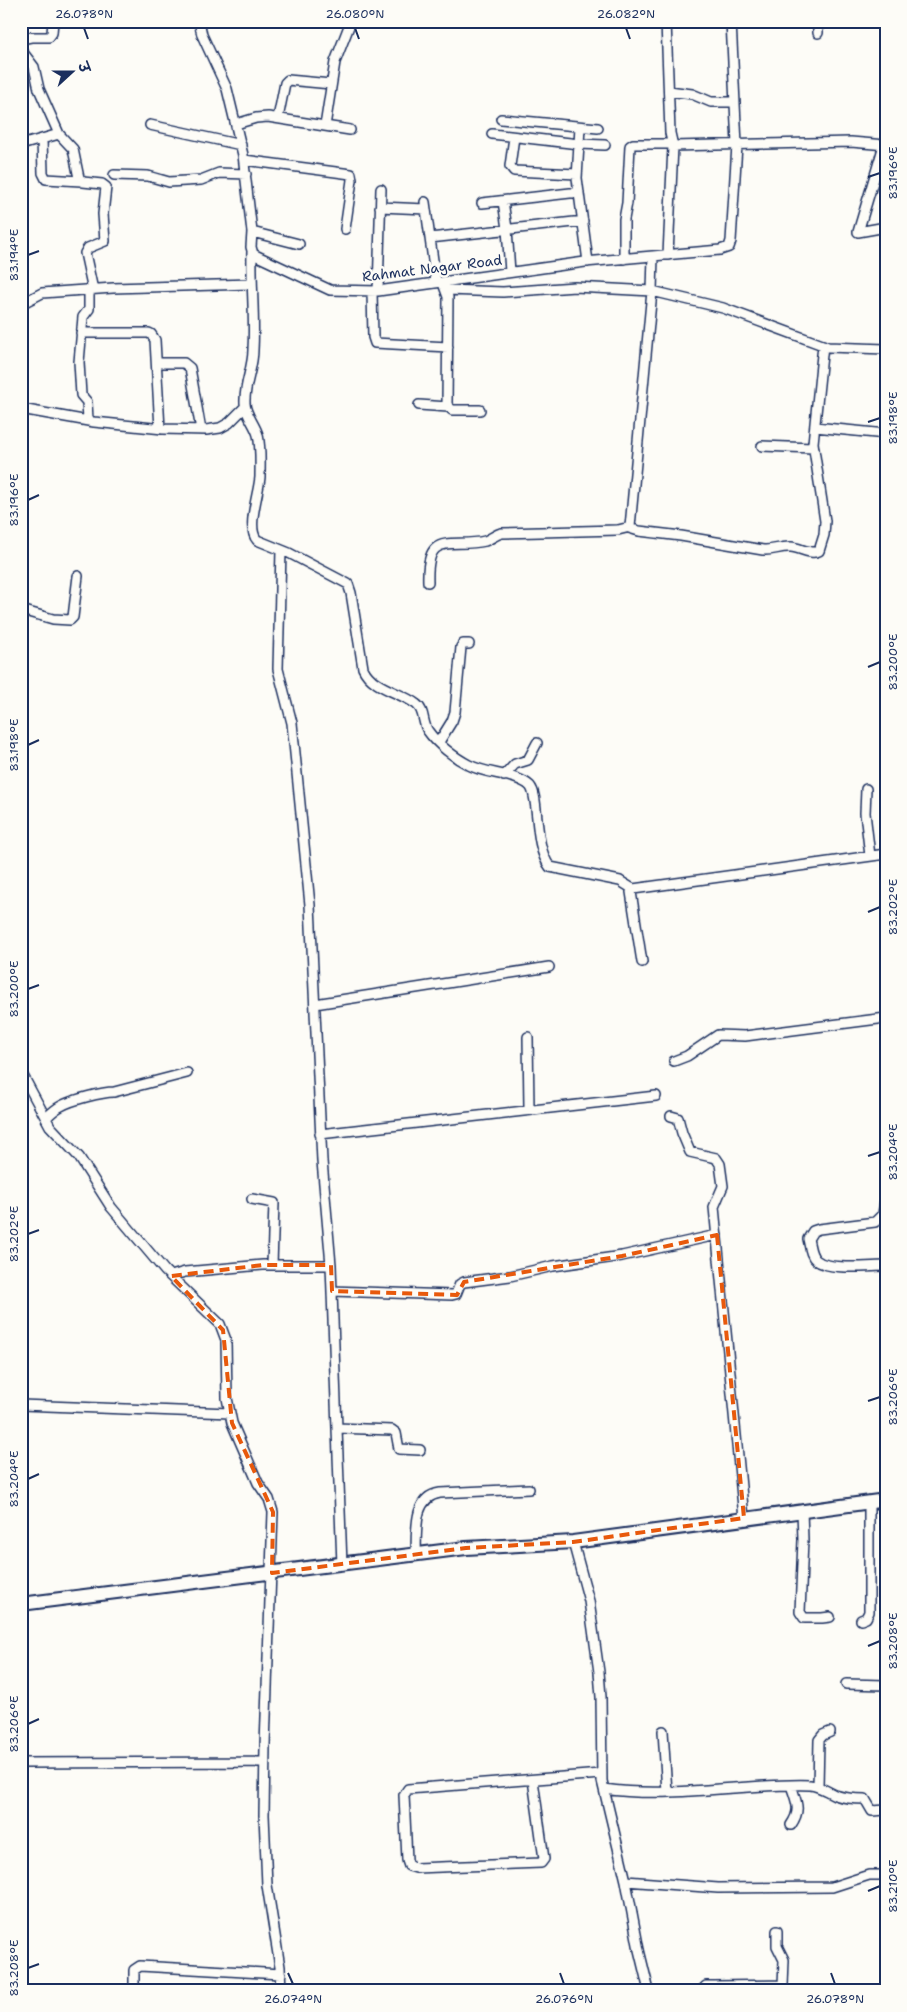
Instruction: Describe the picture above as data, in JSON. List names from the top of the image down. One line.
{"streets":{"street":["Rahmat Nagar Road"]},"north":"right","coordinates":["26.078°N","26.080°N","26.082°N","83.196°E","83.194°E","83.198°E","83.200°E","83.202°E","83.204°E","83.206°E","83.208°E","83.210°E","26.074°N","26.076°N"]}
